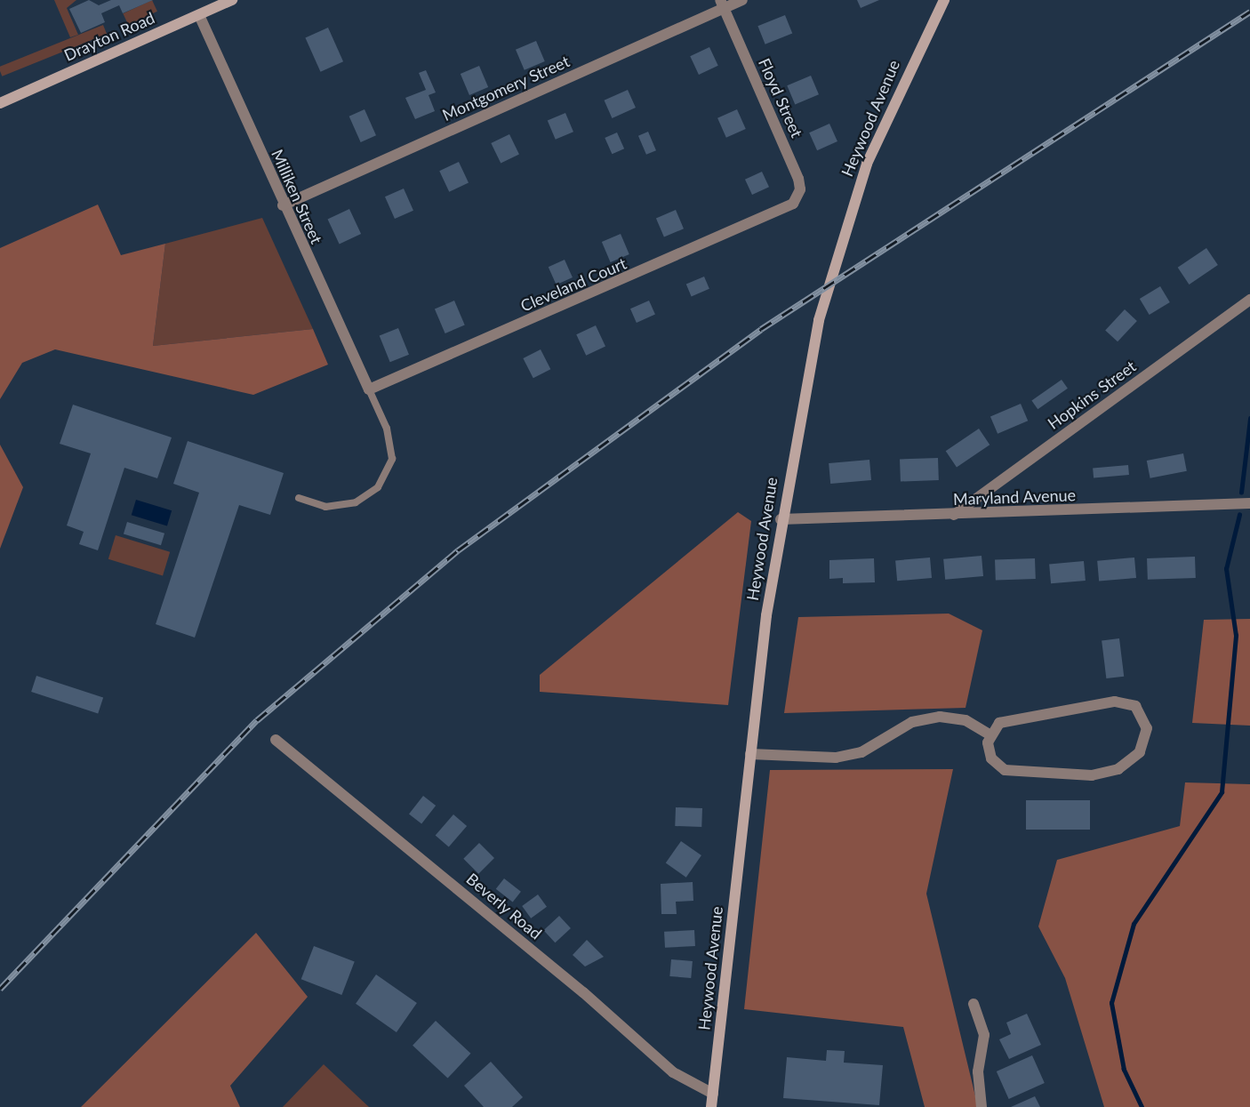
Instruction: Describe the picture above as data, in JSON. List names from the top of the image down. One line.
{"streets":{"street":["Drayton Road","Montgomery Street","Floyd Street","Heywood Avenue","Milliken Street","Cleveland Court","Hopkins Street","Maryland Avenue","Beverly Road"]},"crossings":[["Drayton Road","Milliken Street"],["Montgomery Street","Floyd Street"],["Montgomery Street","Milliken Street"],["Floyd Street","Cleveland Court"],["Heywood Avenue","Maryland Avenue"],["Heywood Avenue","Beverly Road"],["Milliken Street","Cleveland Court"],["Hopkins Street","Maryland Avenue"]]}
